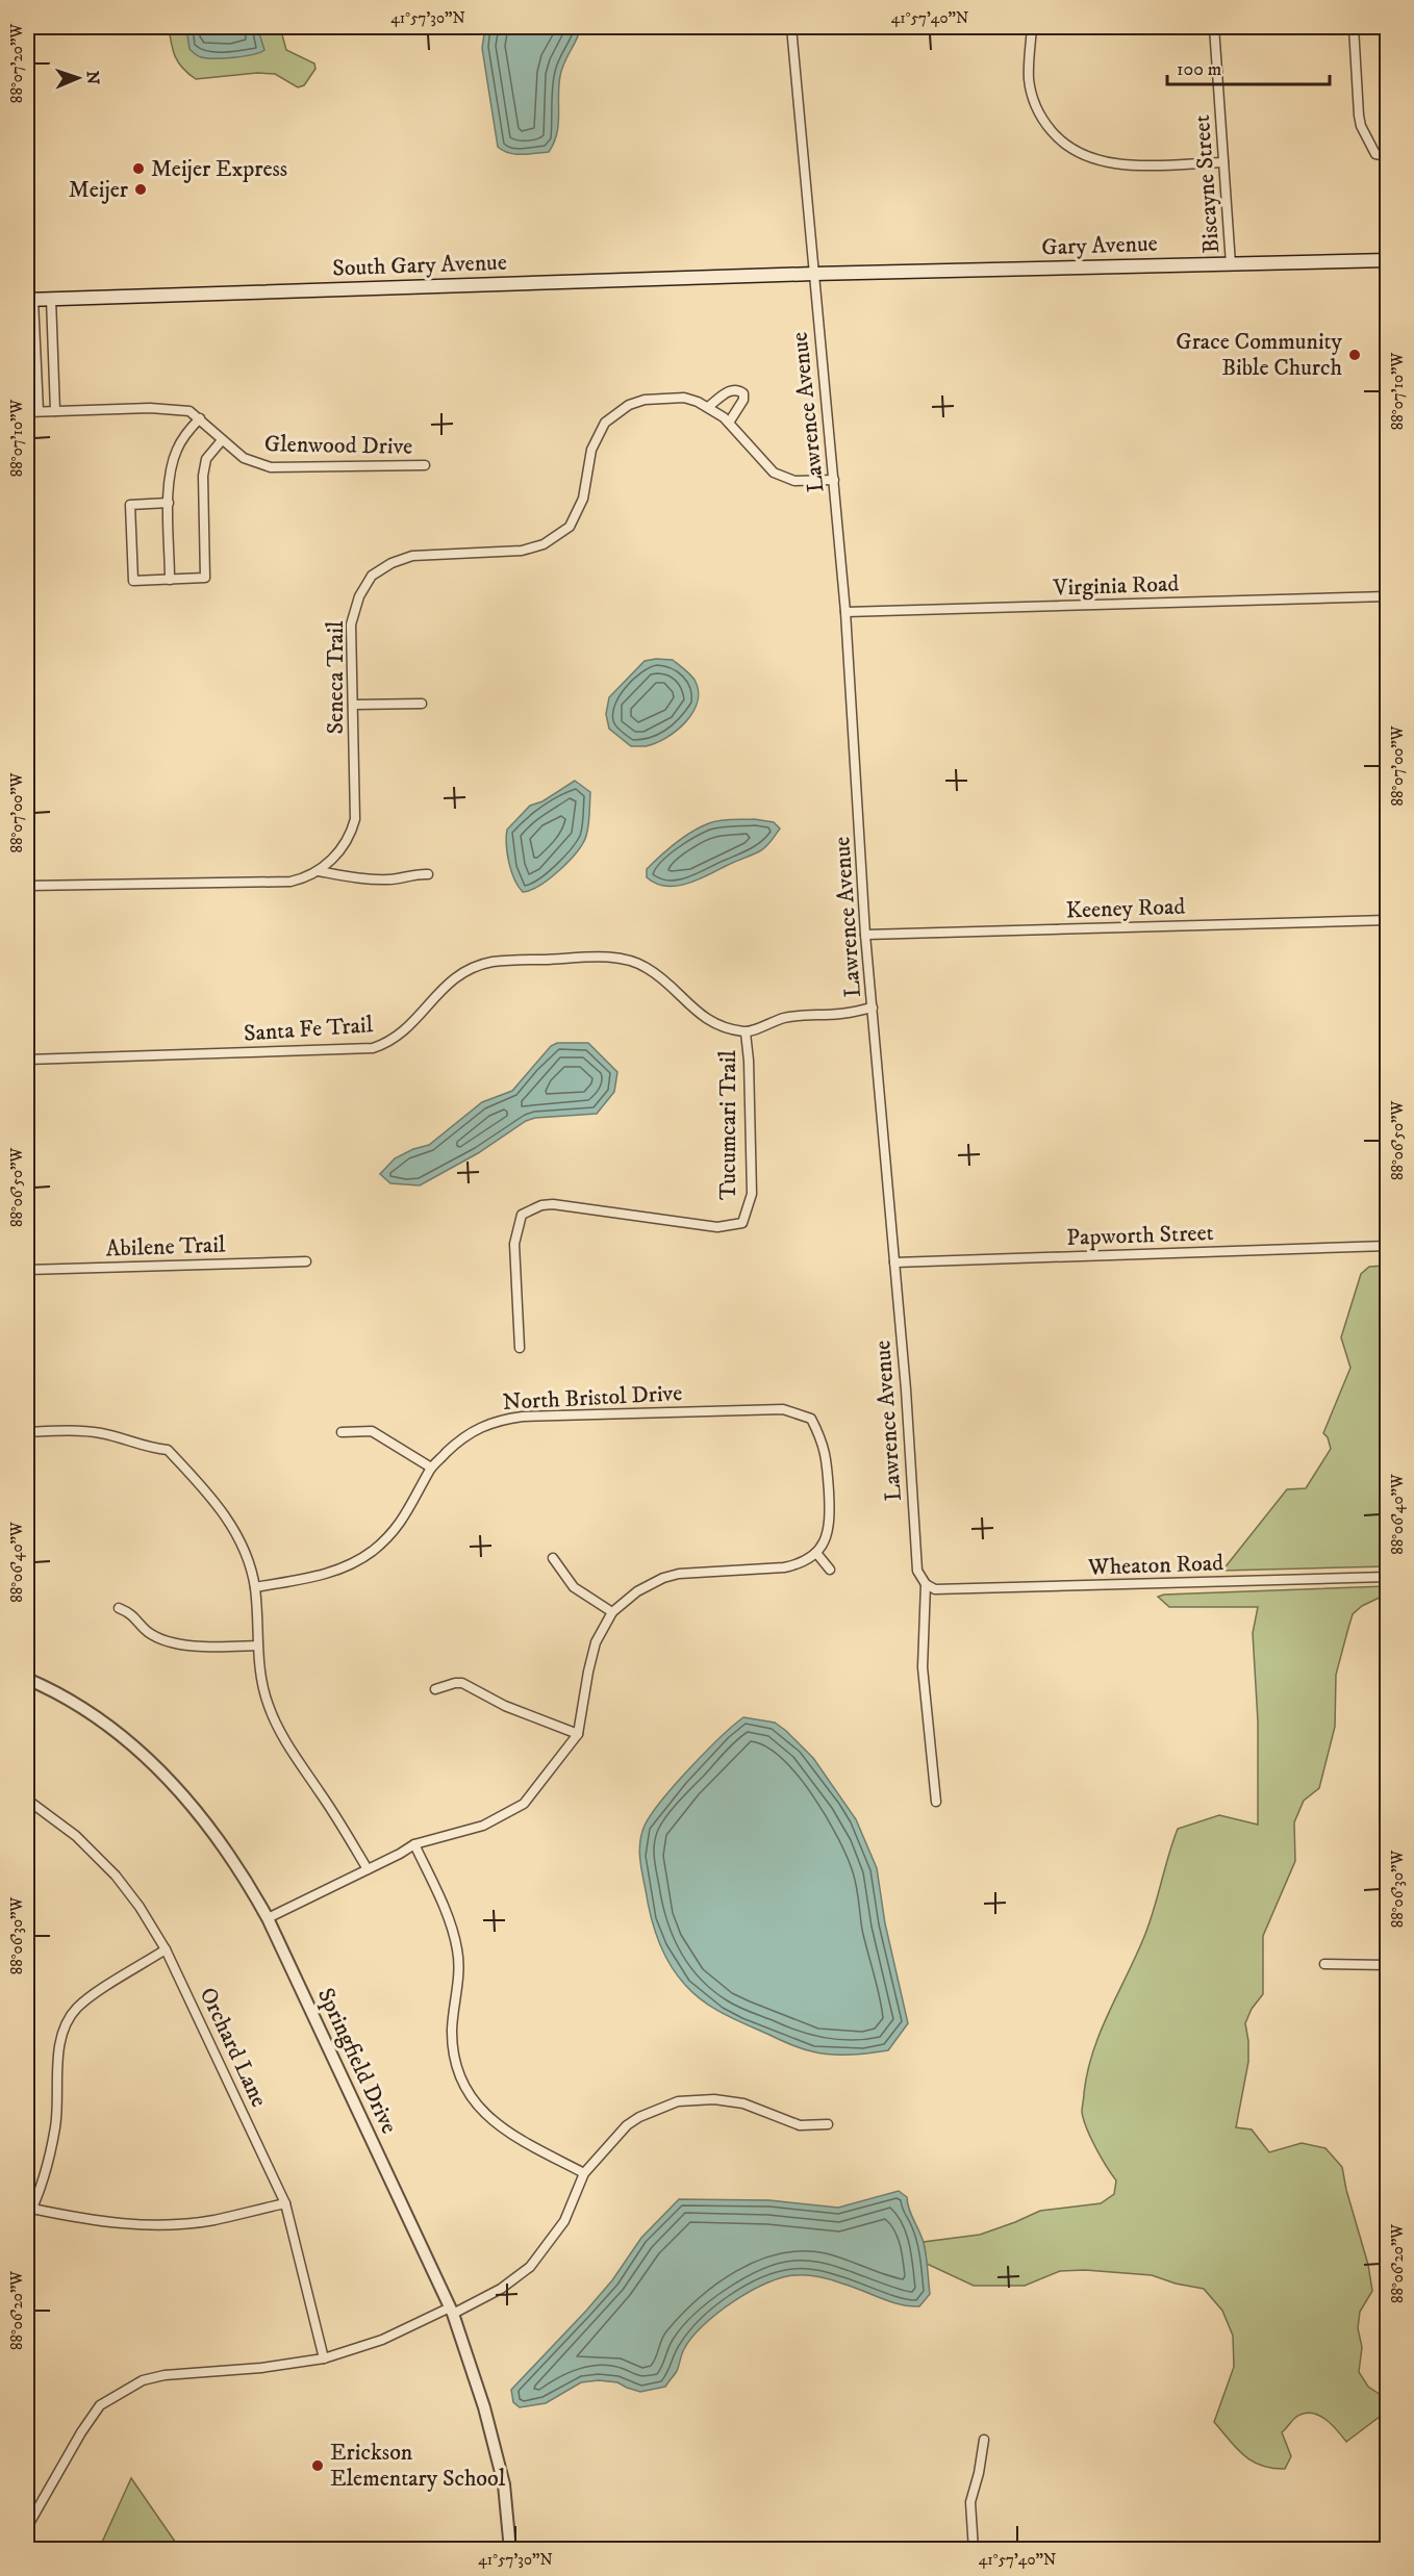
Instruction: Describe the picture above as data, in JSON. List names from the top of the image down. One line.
{"streets":{"main road":["Gary Avenue","South Gary Avenue"],"street":["Biscayne Street","Lawrence Avenue","Glenwood Drive","Virginia Road","Seneca Trail","Keeney Road","Santa Fe Trail","Tucumcari Trail","Papworth Street","Abilene Trail","North Bristol Drive","Wheaton Road","Orchard Lane","Springfield Drive"]},"crossings":[["Biscayne Street","Gary Avenue"],["Gary Avenue","South Gary Avenue"],["Gary Avenue","Lawrence Avenue"],["South Gary Avenue","Lawrence Avenue"],["Lawrence Avenue","Virginia Road"],["Lawrence Avenue","Seneca Trail"],["Lawrence Avenue","Keeney Road"],["Lawrence Avenue","Papworth Street"],["Lawrence Avenue","Wheaton Road"],["Santa Fe Trail","Tucumcari Trail"]],"places":["Meijer Express","Meijer","Grace Community Bible Church","Erickson Elementary School"],"scale_bar":"100 m","north":"right","coordinates":["41°57'30\"N","41°57'40\"N","88°07'20\"W","88°07'10\"W","88°07'00\"W","88°06'50\"W","88°06'40\"W","88°06'30\"W","88°06'20\"W"]}
